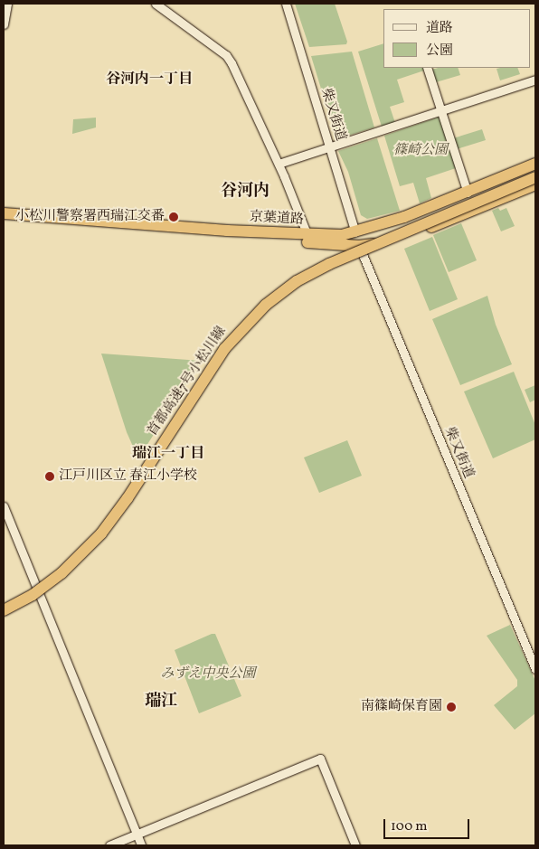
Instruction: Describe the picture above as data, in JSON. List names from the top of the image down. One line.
{"streets":{"highway":["京葉道路","首都高速7号小松川線"],"street":["柴又街道"]},"crossings":[["柴又街道","京葉道路"]],"districts":["谷河内一丁目","谷河内","瑞江一丁目","瑞江"],"parks":["篠崎公園","みずえ中央公園"],"places":["小松川警察署西瑞江交番","江戸川区立 春江小学校","南篠崎保育園"],"legend":["道路","公園"],"scale_bar":"100 m"}
